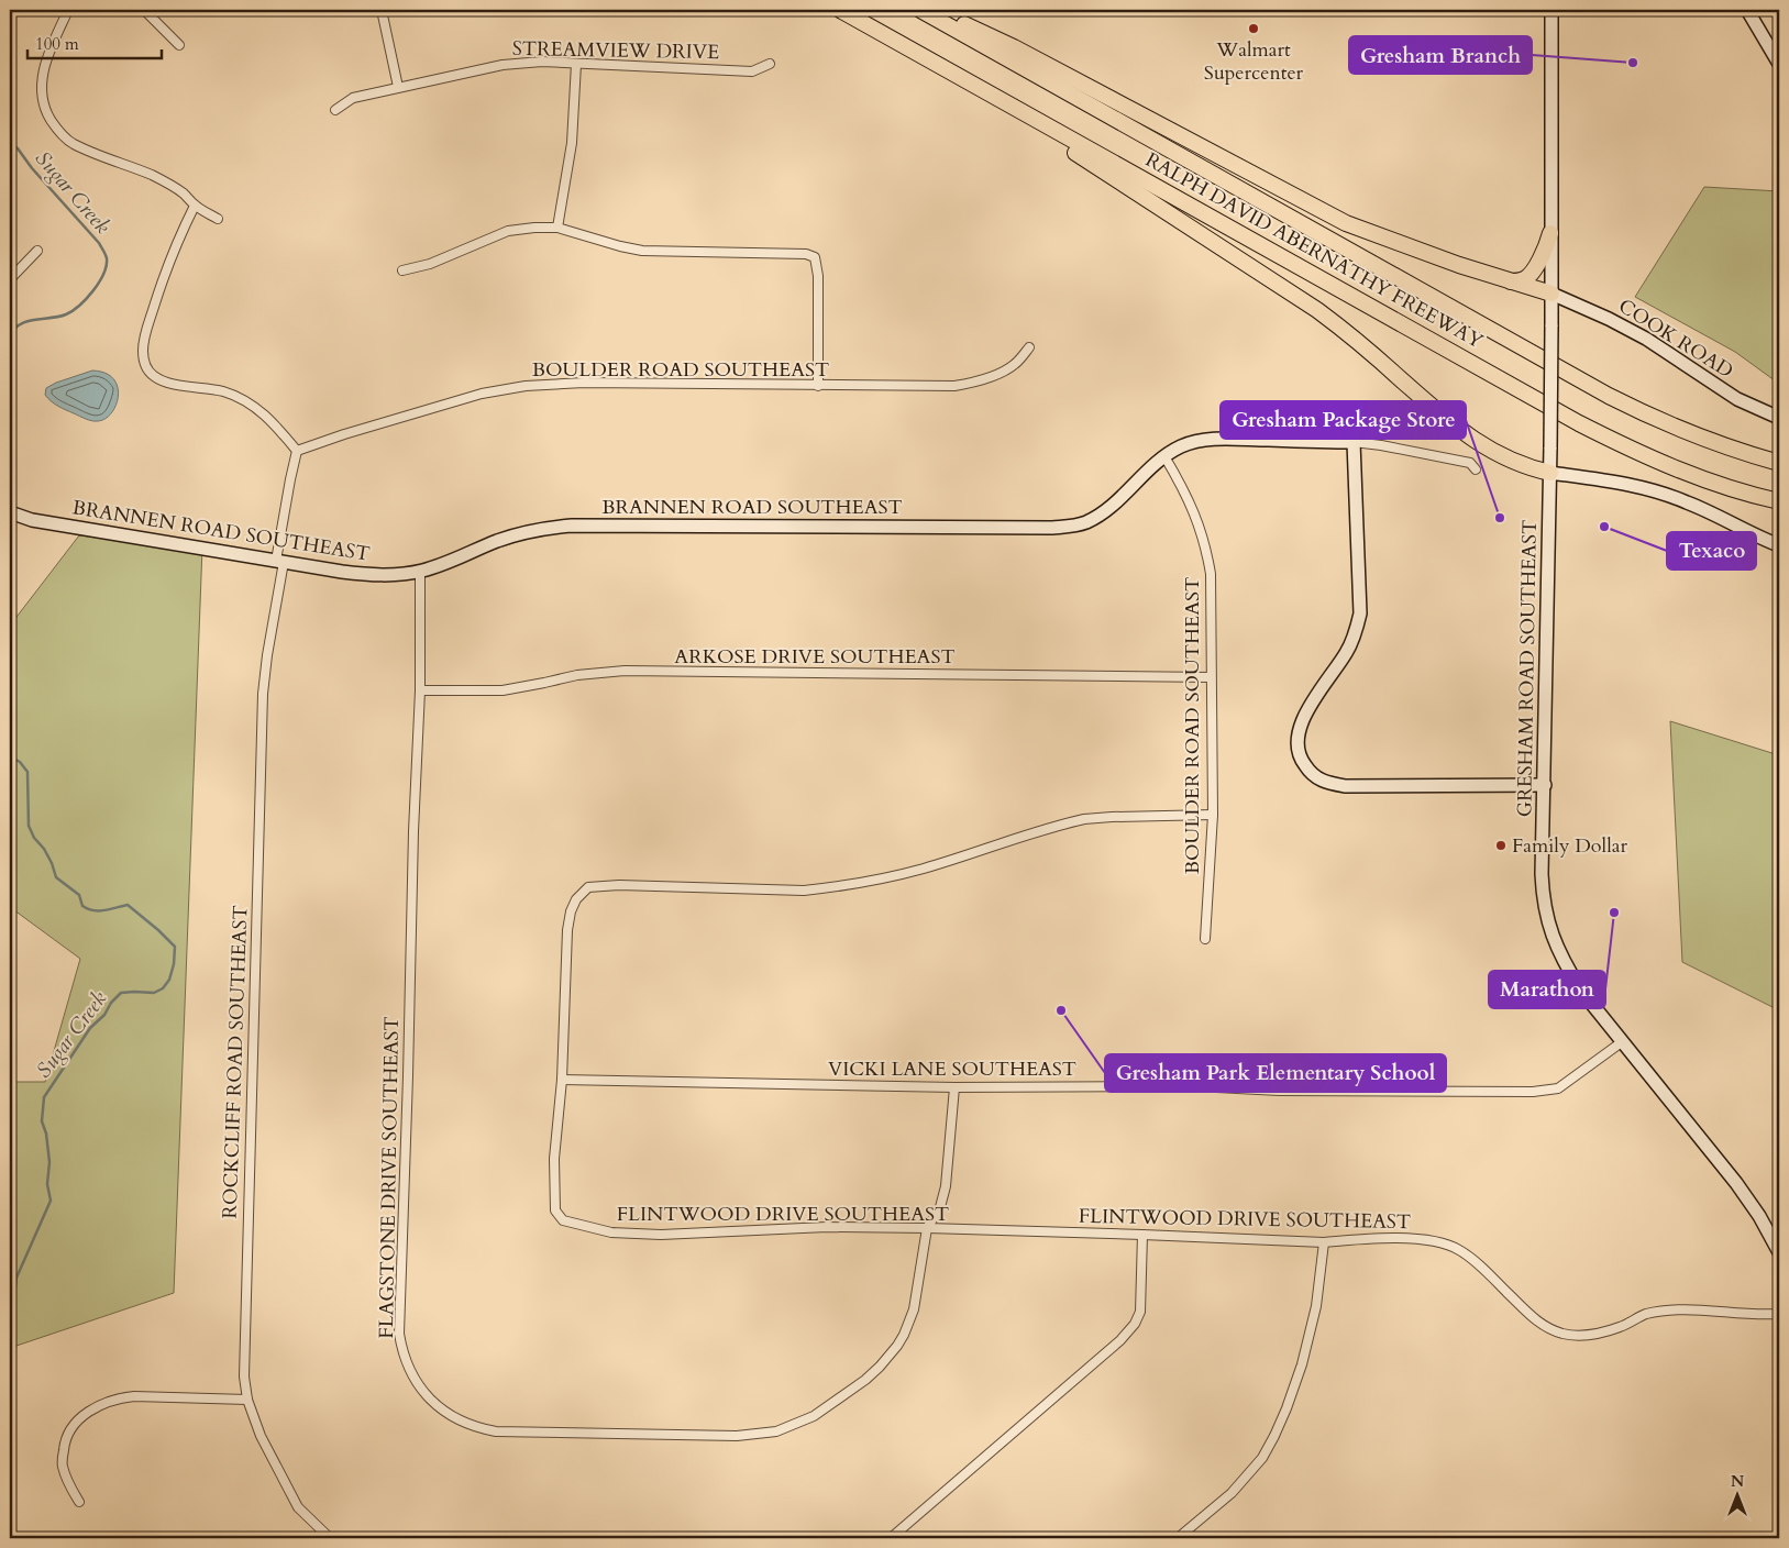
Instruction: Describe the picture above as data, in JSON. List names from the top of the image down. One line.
{"streets":{"highway":["RALPH DAVID ABERNATHY FREEWAY"],"street":["STREAMVIEW DRIVE","COOK ROAD","BOULDER ROAD SOUTHEAST","BRANNEN ROAD SOUTHEAST","ARKOSE DRIVE SOUTHEAST","GRESHAM ROAD SOUTHEAST","ROCKCLIFF ROAD SOUTHEAST","VICKI LANE SOUTHEAST","FLAGSTONE DRIVE SOUTHEAST","FLINTWOOD DRIVE SOUTHEAST"]},"crossings":[["COOK ROAD","GRESHAM ROAD SOUTHEAST"],["BOULDER ROAD SOUTHEAST","BRANNEN ROAD SOUTHEAST"],["BOULDER ROAD SOUTHEAST","ARKOSE DRIVE SOUTHEAST"],["BOULDER ROAD SOUTHEAST","ROCKCLIFF ROAD SOUTHEAST"],["BOULDER ROAD SOUTHEAST","FLINTWOOD DRIVE SOUTHEAST"],["BRANNEN ROAD SOUTHEAST","ROCKCLIFF ROAD SOUTHEAST"],["BRANNEN ROAD SOUTHEAST","FLAGSTONE DRIVE SOUTHEAST"],["ARKOSE DRIVE SOUTHEAST","FLAGSTONE DRIVE SOUTHEAST"],["GRESHAM ROAD SOUTHEAST","VICKI LANE SOUTHEAST"],["VICKI LANE SOUTHEAST","FLAGSTONE DRIVE SOUTHEAST"],["VICKI LANE SOUTHEAST","FLINTWOOD DRIVE SOUTHEAST"],["FLAGSTONE DRIVE SOUTHEAST","FLINTWOOD DRIVE SOUTHEAST"]],"water":["Sugar Creek"],"places":["Walmart Supercenter","Gresham Branch","Gresham Package Store","Texaco","Family Dollar","Marathon","Gresham Park Elementary School"],"scale_bar":"100 m","north":"top"}
